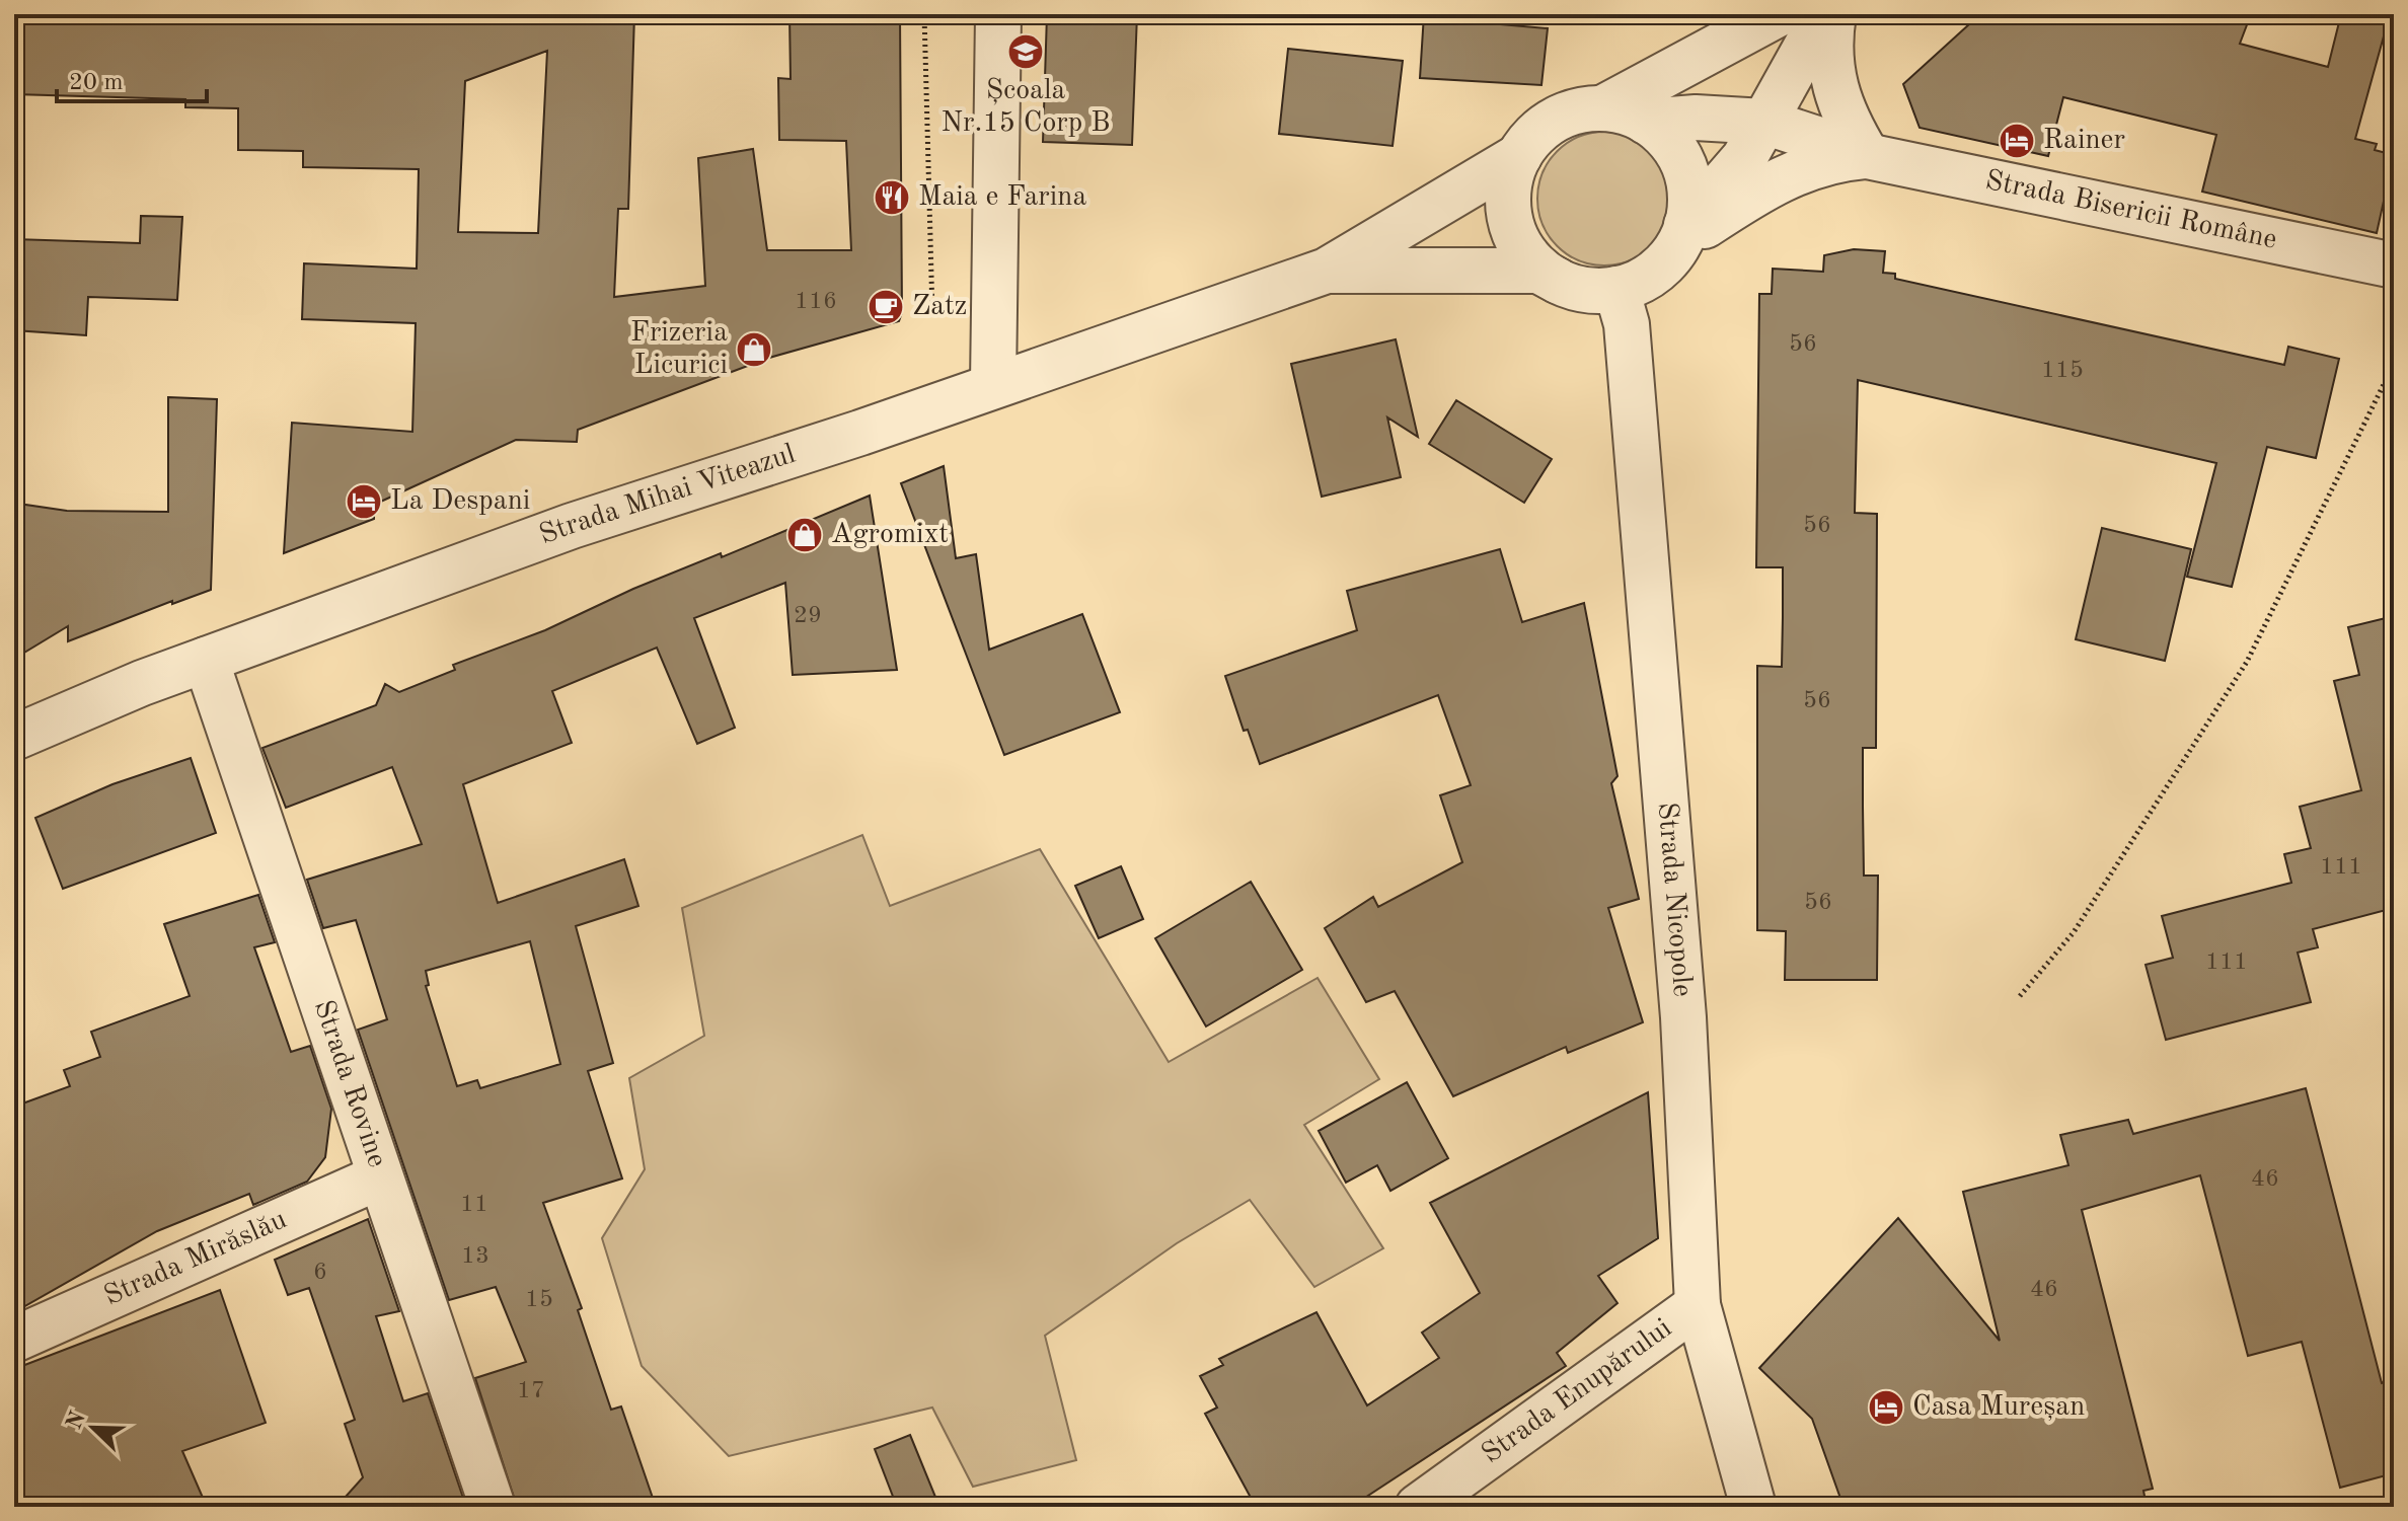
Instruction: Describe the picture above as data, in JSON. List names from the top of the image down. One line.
{"streets":{"street":["Strada Bisericii Române","Strada Mihai Viteazul","Strada Nicopole","Strada Rovine","Strada Mirăslău","Strada Enupărului"]},"crossings":[["Strada Bisericii Române","Strada Mihai Viteazul"],["Strada Bisericii Române","Strada Nicopole"],["Strada Mihai Viteazul","Strada Nicopole"],["Strada Mihai Viteazul","Strada Rovine"],["Strada Nicopole","Strada Enupărului"],["Strada Rovine","Strada Mirăslău"]],"places":{"school or university":["Școala Nr.15 Corp B"],"hotel":["Rainer","La Despani","Casa Mureșan"],"restaurant":["Maia e Farina"],"cafe":["Zatz"],"shop":["Frizeria Licurici","Agromixt"]},"house_numbers":["116","56","115","56","29","56","111","56","111","46","11","13","6","46","15","17"],"scale_bar":"20 m","north":"top left"}
